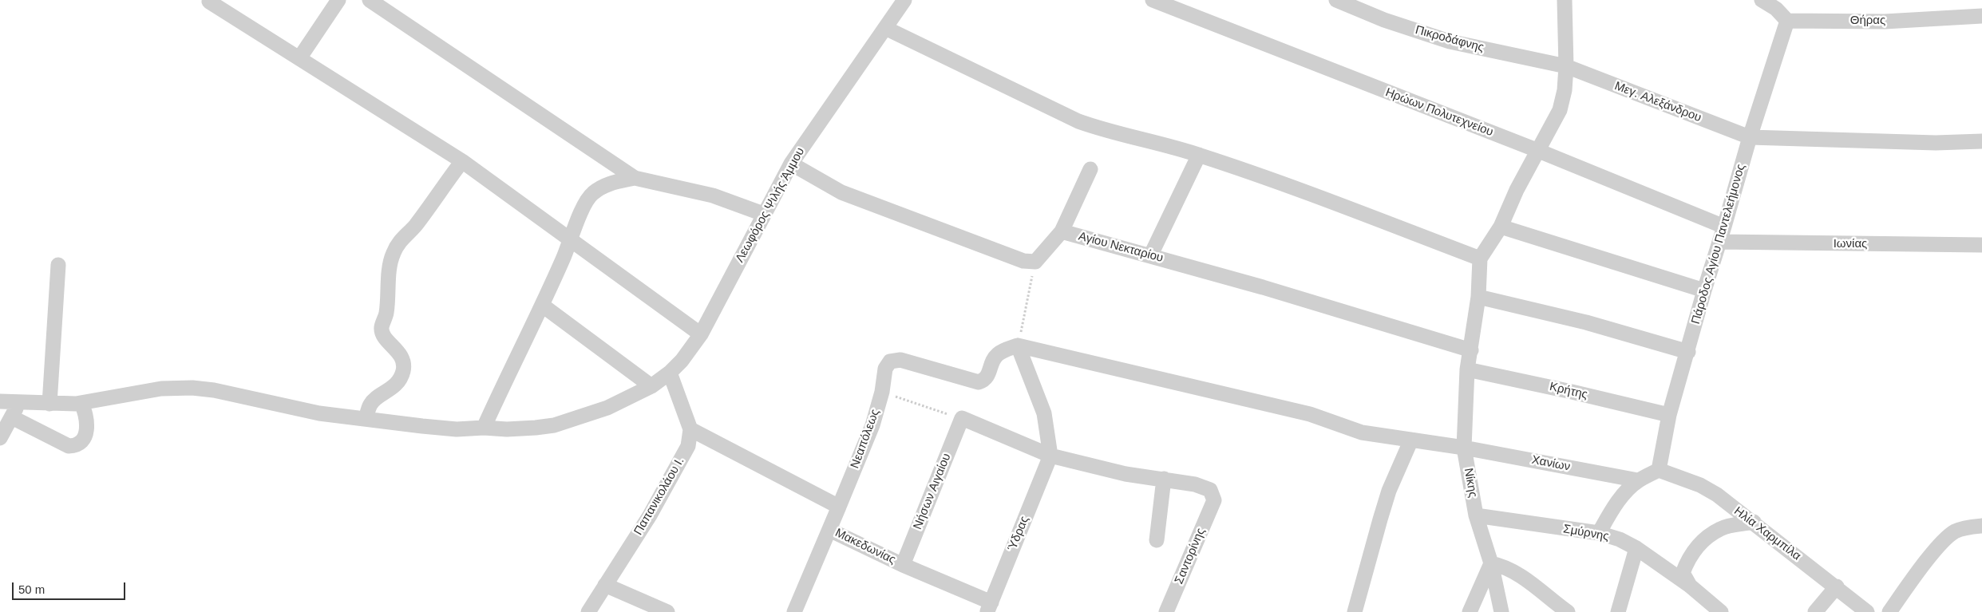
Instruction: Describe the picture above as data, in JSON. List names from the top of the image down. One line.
{"streets":{"street":["Θήρας","Πικροδάφνης","Μεγ. Αλεξάνδρου","Ηρώων Πολυτεχνείου","Λεωφόρος Ψιλής Άμμου","Πάροδος Αγίου Παντελεήμονος","Ιωνίας","Αγίου Νεκταρίου","Κρήτης","Νεαπόλεως","Χανίων","Νίκης","Νήσων Αιγαίου","Παπανικολάου Ι.","Σμύρνης","Ύδρας","Ηλία Χαρμπίλα","Μακεδωνίας","Σαντορίνης"]},"crossings":[["Θήρας","Πάροδος Αγίου Παντελεήμονος"],["Πικροδάφνης","Μεγ. Αλεξάνδρου"],["Μεγ. Αλεξάνδρου","Πάροδος Αγίου Παντελεήμονος"],["Ηρώων Πολυτεχνείου","Πάροδος Αγίου Παντελεήμονος"],["Πάροδος Αγίου Παντελεήμονος","Ιωνίας"],["Πάροδος Αγίου Παντελεήμονος","Κρήτης"],["Πάροδος Αγίου Παντελεήμονος","Ηλία Χαρμπίλα"],["Αγίου Νεκταρίου","Νίκης"],["Κρήτης","Νίκης"],["Νεαπόλεως","Χανίων"],["Νεαπόλεως","Μακεδωνίας"],["Χανίων","Νίκης"],["Νίκης","Σμύρνης"],["Νήσων Αιγαίου","Μακεδωνίας"],["Ύδρας","Μακεδωνίας"]],"scale_bar":"50 m"}
